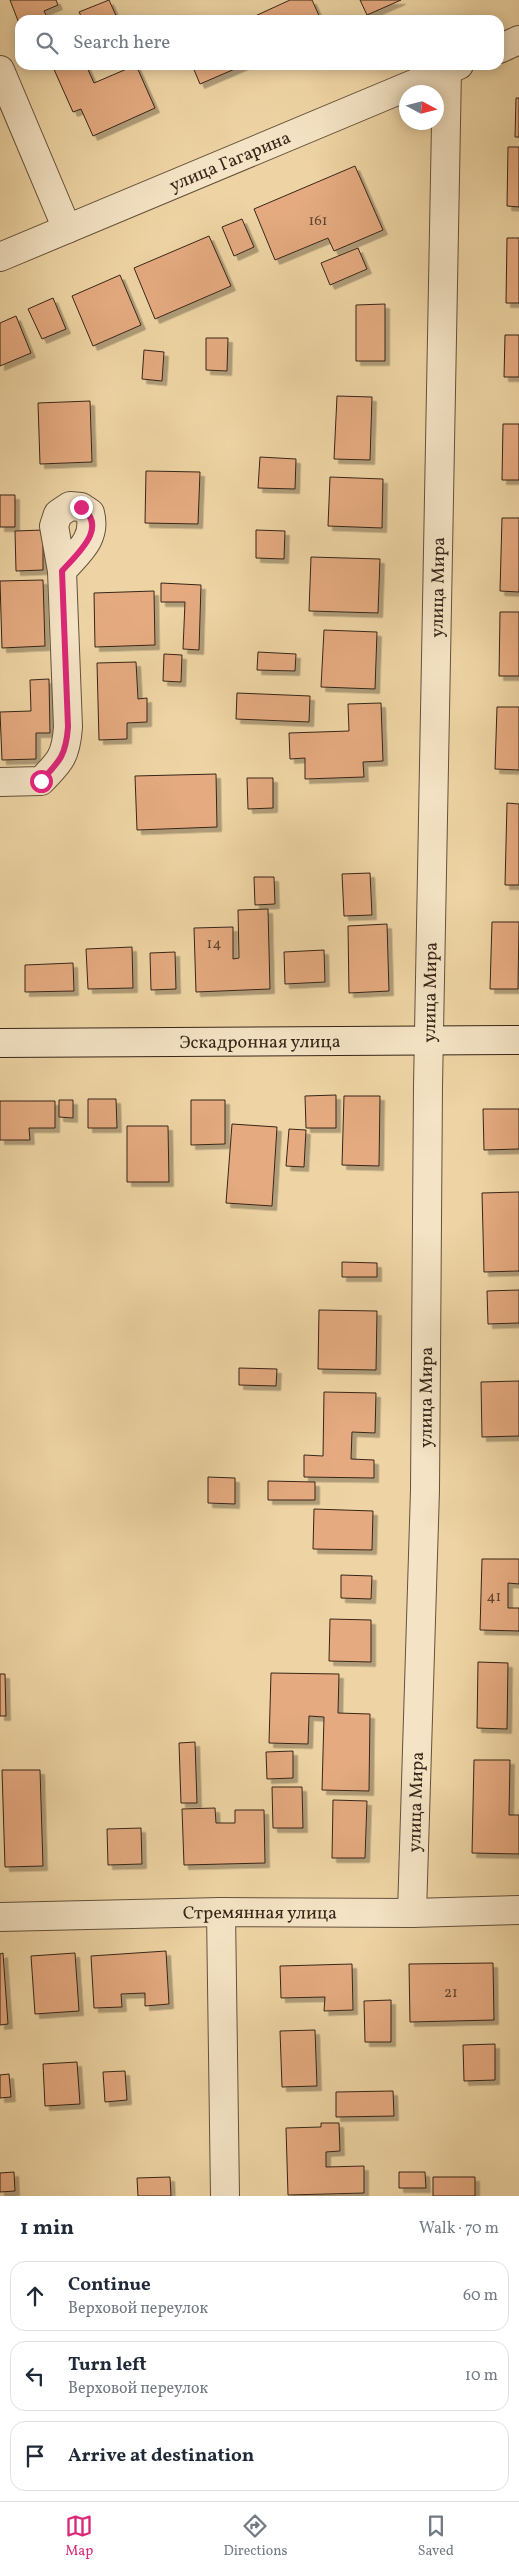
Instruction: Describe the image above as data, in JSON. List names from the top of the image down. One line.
{"streets":{"street":["улица Гагарина","улица Мира","Эскадронная улица","Стремянная улица"]},"crossings":[["улица Мира","Эскадронная улица"],["улица Мира","Стремянная улица"]],"house_numbers":["161","14","41","21"],"north":"right","page":{"search":"Search here","heading":["1 min","Walk · 70 m"],"list":[["Continue","Верховой переулок","60 m"],["Turn left","Верховой переулок","10 m"],"Arrive at destination"],"nav":["Map","Directions","Saved"]}}
